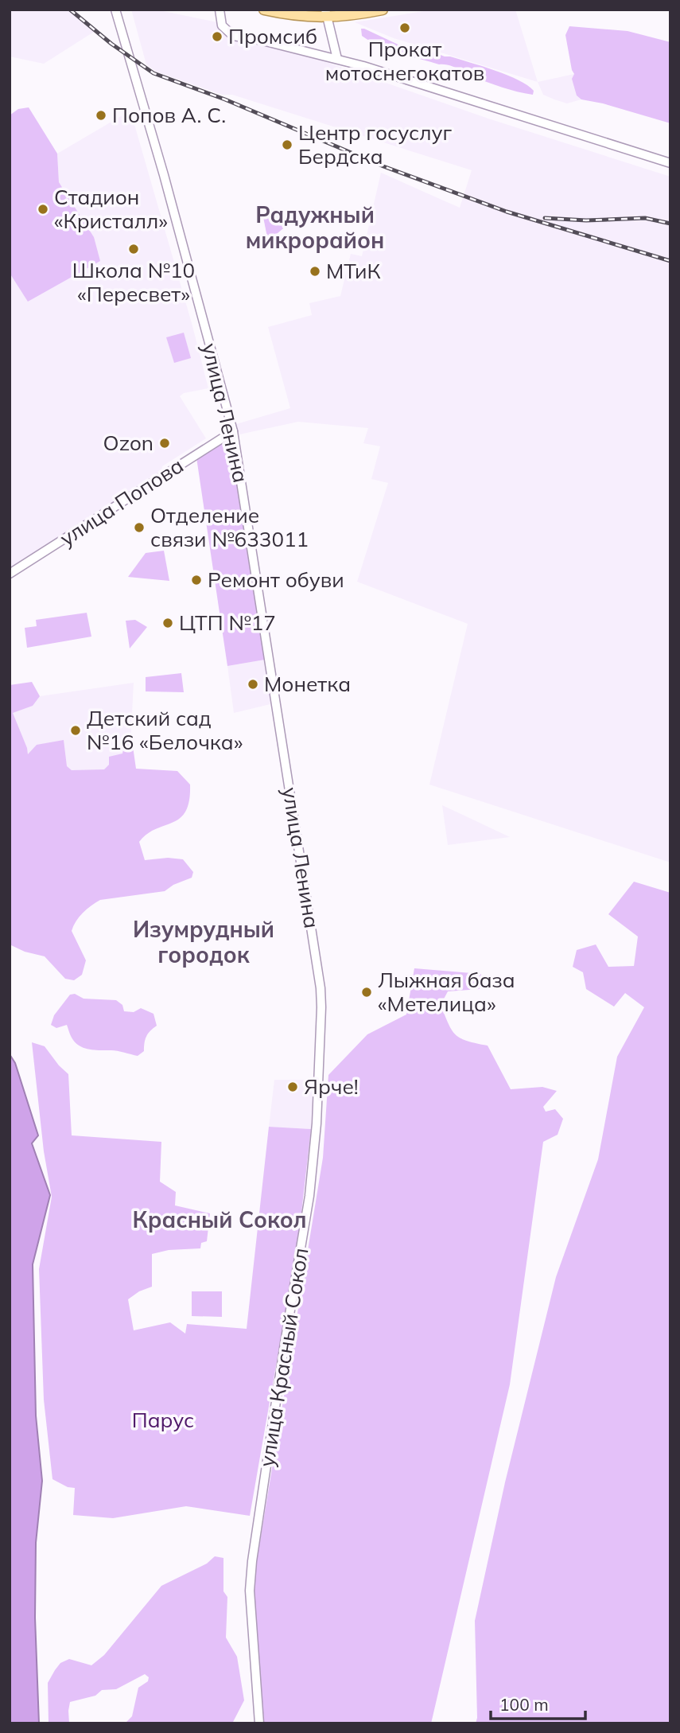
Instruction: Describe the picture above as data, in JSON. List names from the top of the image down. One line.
{"streets":{"street":["улица Ленина","улица Попова","улица Красный Сокол"]},"crossings":[["улица Ленина","улица Попова"],["улица Ленина","улица Красный Сокол"]],"districts":["Радужный микрорайон","Изумрудный городок","Красный Сокол"],"parks":["Парус"],"places":["Прокат мотоснегокатов","Промсиб","Попов А. С.","Центр госуслуг Бердска","Стадион «Кристалл»","Школа №10 «Пересвет»","МТиК","Ozon","Отделение связи №633011","Ремонт обуви","ЦТП №17","Монетка","Детский сад №16 «Белочка»","Лыжная база «Метелица»","Ярче!"],"scale_bar":"100 m"}
